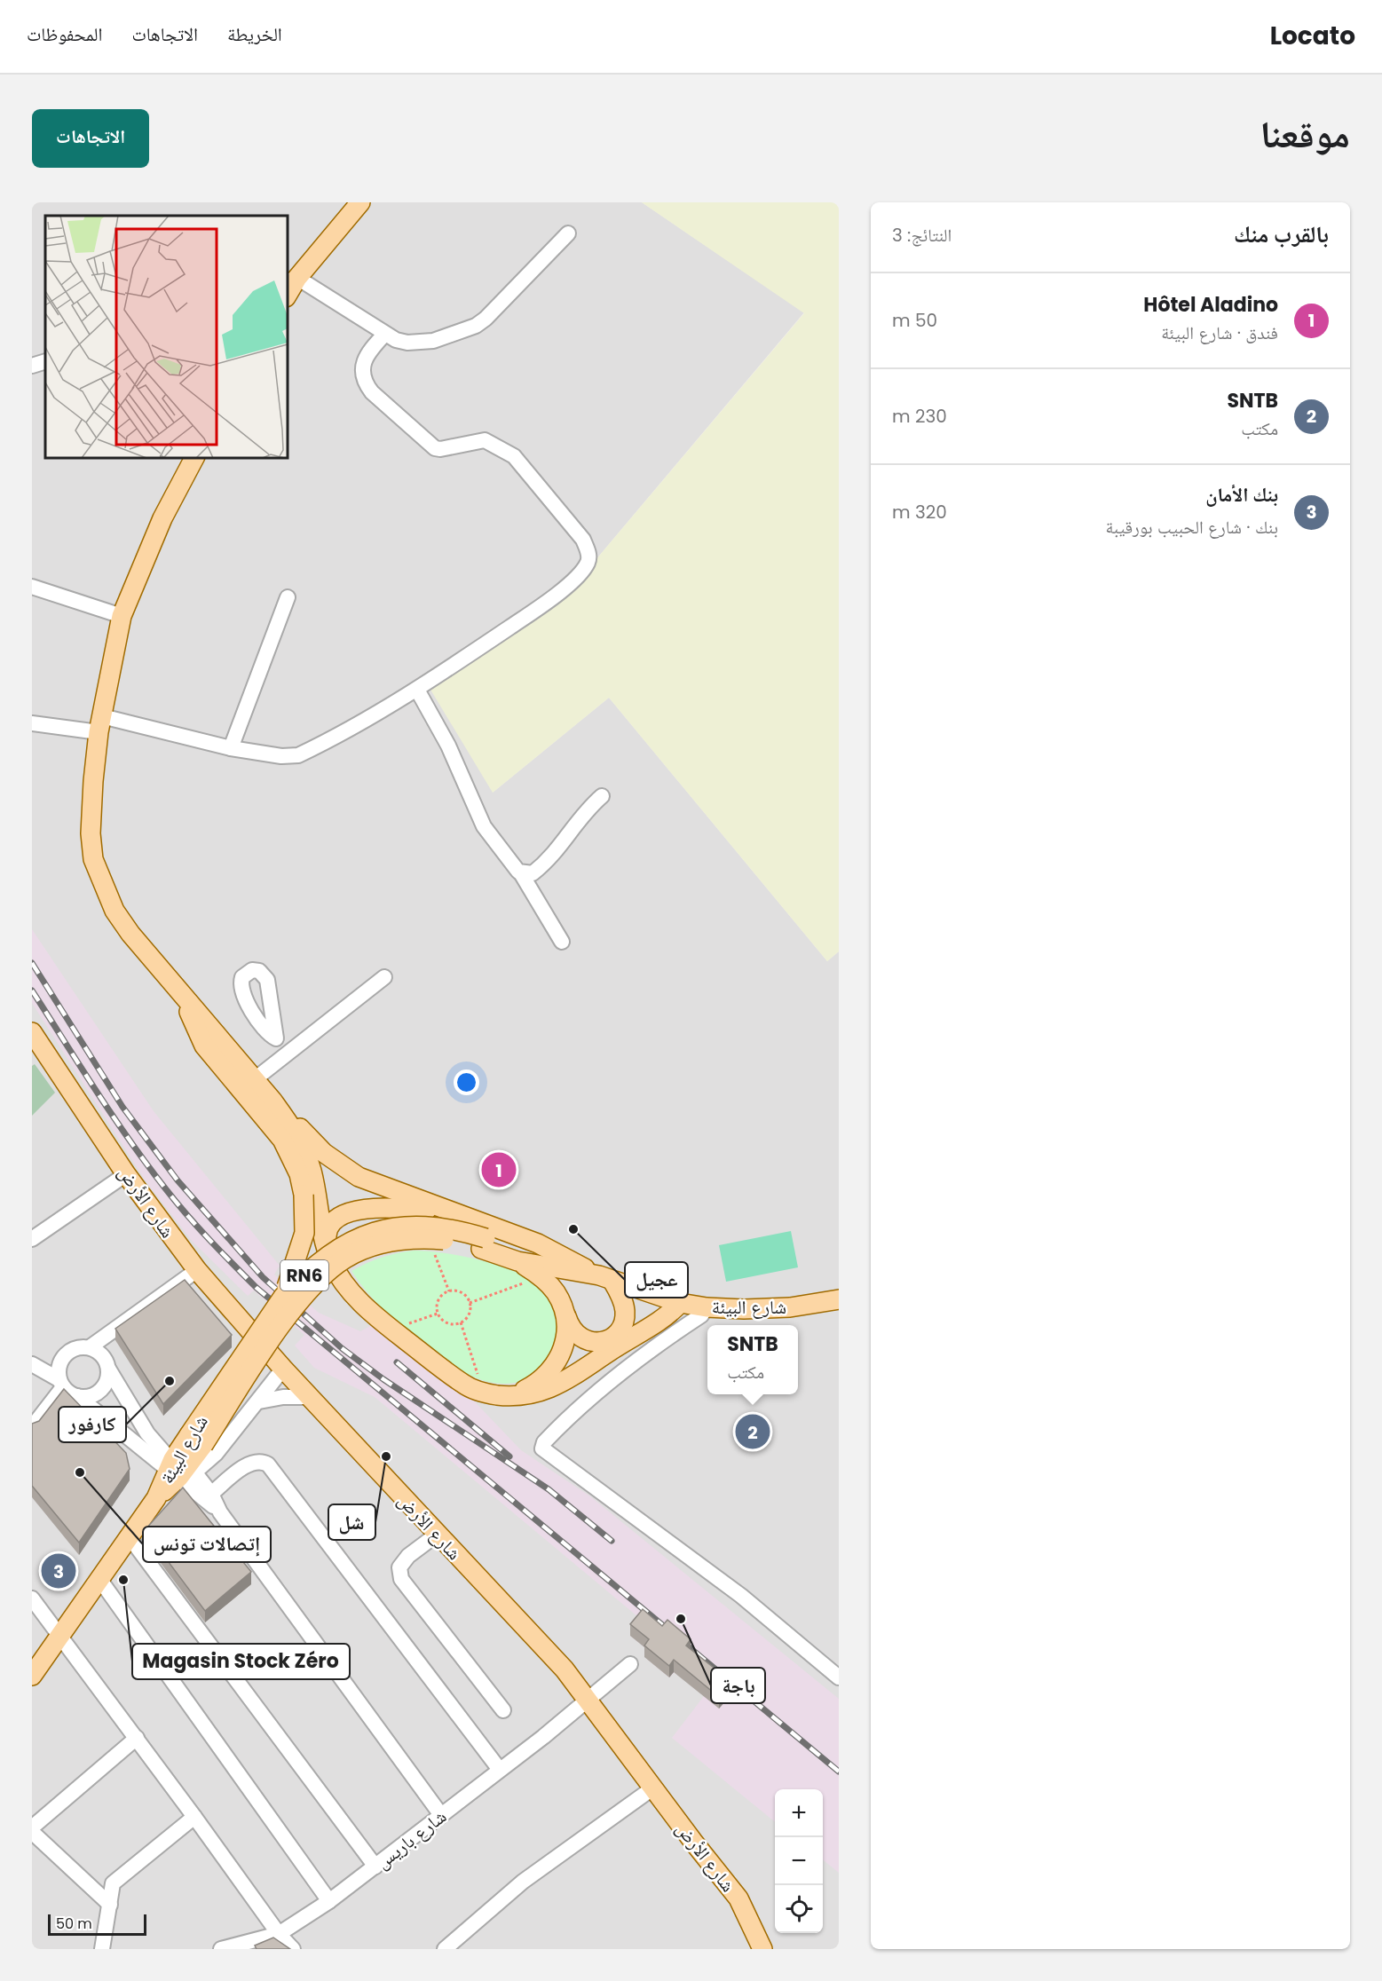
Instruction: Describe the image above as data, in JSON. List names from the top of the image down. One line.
{"streets":{"main road":["شارع الأرض","RN6","شارع البيئة"],"street":["شارع باريس"]},"crossings":[["شارع الأرض","شارع باريس"],["RN6","شارع البيئة"]],"places":["عجيل","كارفور","شل","إتصالات تونس","Magasin Stock Zéro","باجة"],"scale_bar":"50 m","page":{"header":"Locato","nav":["الخريطة","الاتجاهات","المحفوظات"],"title":"موقعنا","buttons":"الاتجاهات","heading":["بالقرب منك","النتائج: 3"],"list":[{"mark":"1","name":"Hôtel Aladino","note":"فندق · شارع البيئة","value":"50 m"},{"mark":"2","name":"SNTB","note":"مكتب","value":"230 m"},{"mark":"3","name":"بنك الأمان","note":"بنك · شارع الحبيب بورقيبة","value":"320 m"}],"pins":["1","2","3"],"popup":["SNTB","مكتب"],"map_buttons":["+","−"],"scale":"50 m"}}
